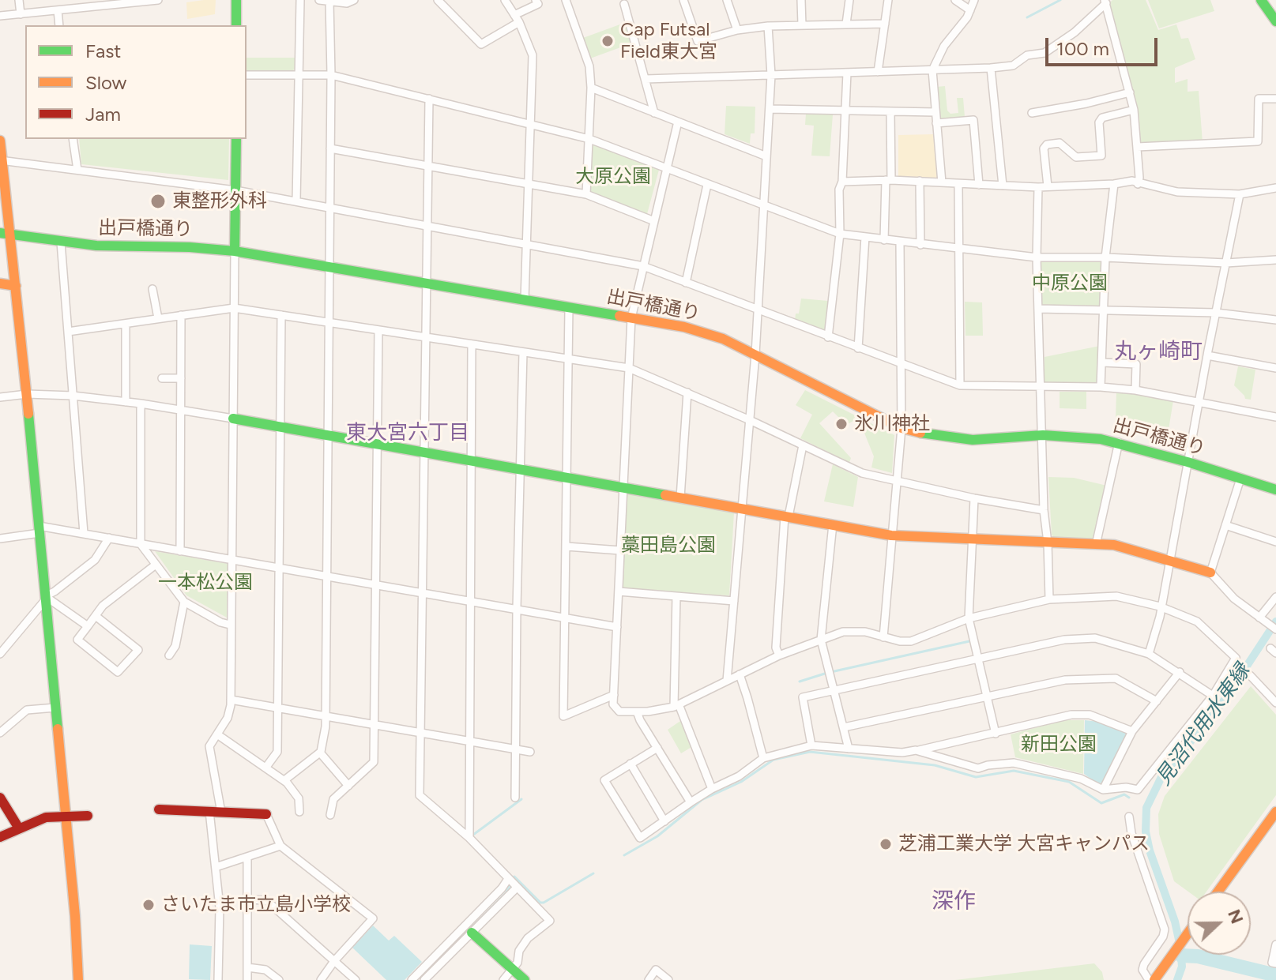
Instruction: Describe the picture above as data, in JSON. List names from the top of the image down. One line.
{"streets":{"street":["出戸橋通り"]},"districts":["丸ヶ崎町","東大宮六丁目","深作"],"water":["見沼代用水東縁"],"parks":["大原公園","中原公園","藁田島公園","一本松公園","新田公園"],"places":["Cap Futsal Field東大宮","東整形外科","氷川神社","芝浦工業大学 大宮キャンパス","さいたま市立島小学校"],"legend":["Fast","Slow","Jam"],"scale_bar":"100 m","north":"right"}
